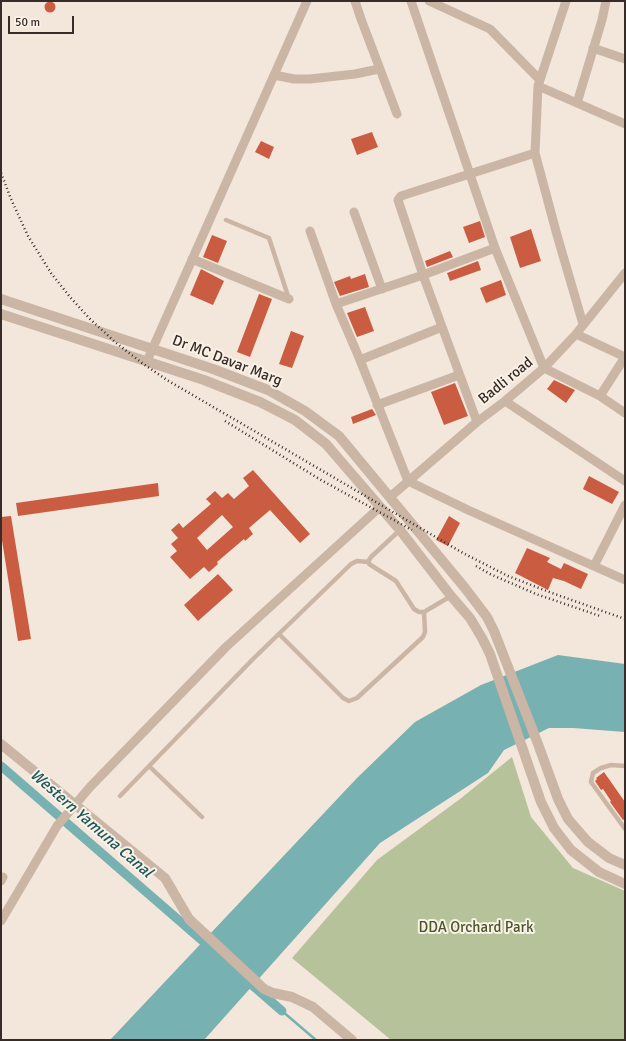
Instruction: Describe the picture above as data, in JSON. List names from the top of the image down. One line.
{"streets":{"street":["Dr MC Davar Marg","Badli road"]},"crossings":[["Dr MC Davar Marg","Badli road"]],"water":["Western Yamuna Canal"],"parks":["DDA Orchard Park"],"scale_bar":"50 m"}
